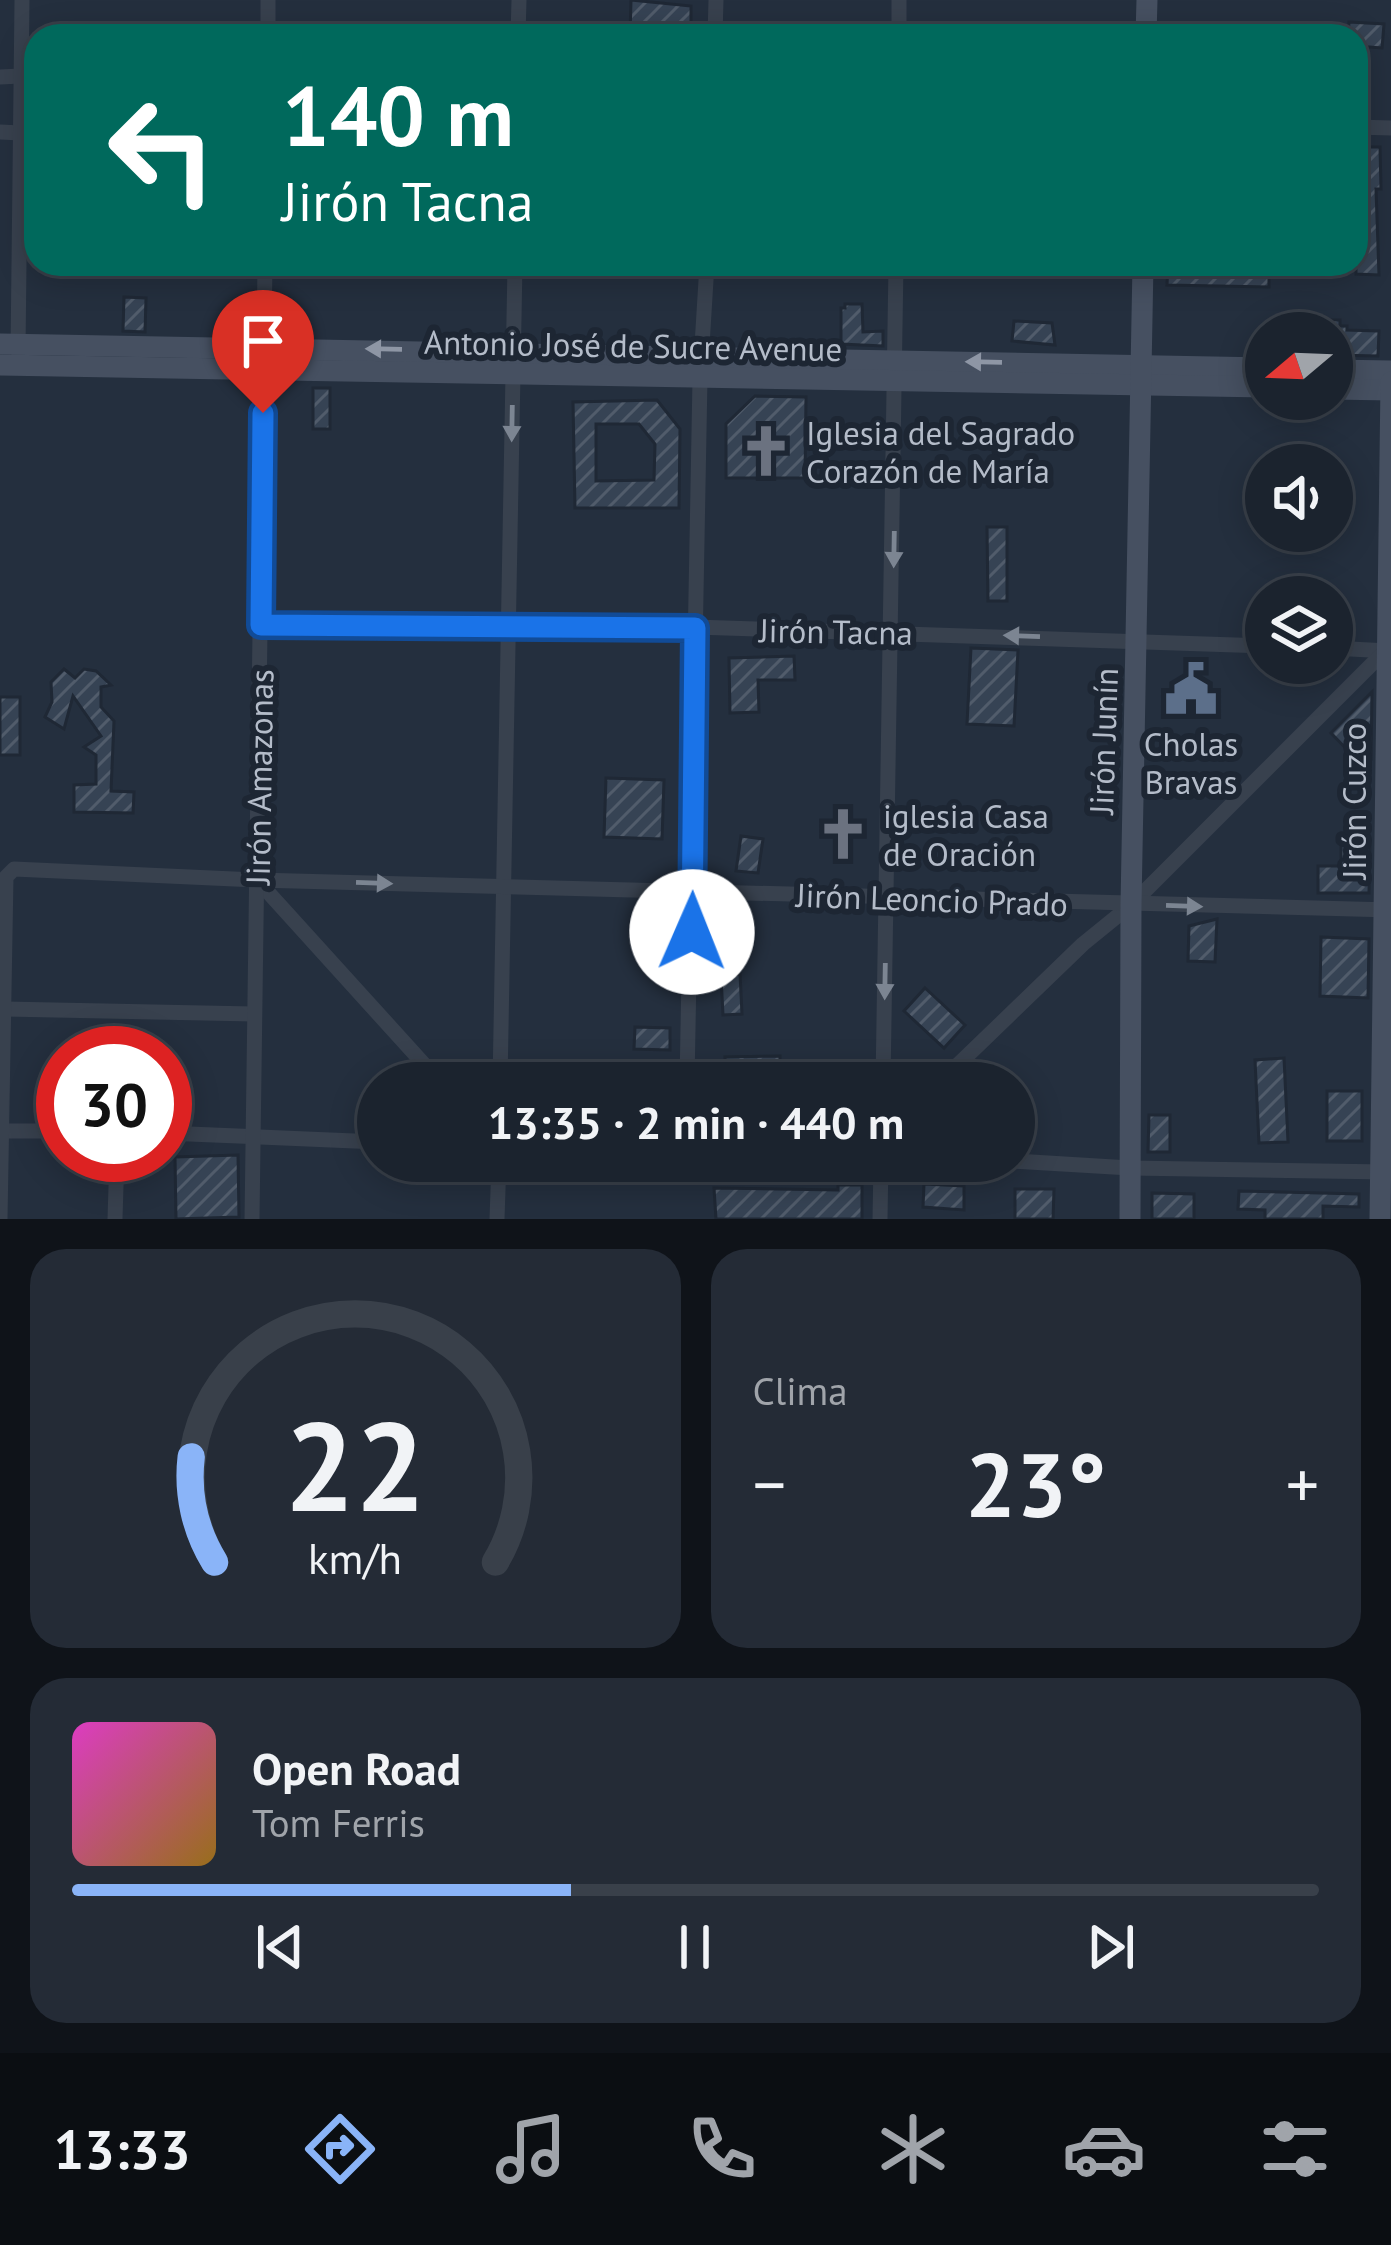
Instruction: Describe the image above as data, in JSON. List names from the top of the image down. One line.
{"streets":{"main road":["Antonio José de Sucre Avenue","Jirón Junín","Jirón Cuzco"],"street":["Jirón Tacna","Jirón Amazonas","Jirón Leoncio Prado"]},"crossings":[["Antonio José de Sucre Avenue","Jirón Junín"],["Antonio José de Sucre Avenue","Jirón Amazonas"],["Jirón Tacna","Jirón Junín"],["Jirón Tacna","Jirón Amazonas"],["Jirón Junín","Jirón Leoncio Prado"],["Jirón Amazonas","Jirón Leoncio Prado"],["Jirón Cuzco","Jirón Leoncio Prado"]],"places":{"church":["Iglesia del Sagrado Corazón de María","iglesia Casa de Oración"],"public building":["Cholas Bravas"]},"north":"left","page":{"turn":["140 m","Jirón Tacna"],"limit":"30","trip":"13:35 · 2 min · 440 m","tile":"Clima","heat":["−","23°","+"],"song":["Open Road","Tom Ferris"],"tabs":"13:33","gauge":["22","km/h"]}}
